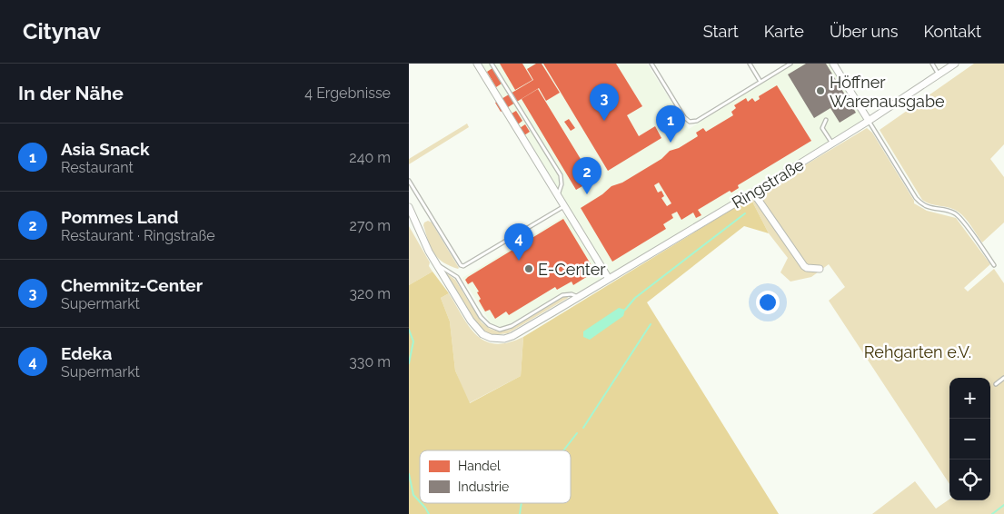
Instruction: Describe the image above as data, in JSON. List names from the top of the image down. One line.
{"streets":{"street":["Ringstraße"]},"parks":["Rehgarten e.V."],"places":["Höffner Warenausgabe","E-Center"],"legend":["Handel","Industrie"],"page":{"header":"Citynav","nav":["Start","Karte","Über uns","Kontakt"],"heading":["In der Nähe","4 Ergebnisse"],"pins":["3","1","2","4"],"list":[{"mark":"1","name":"Asia Snack","note":"Restaurant","value":"240 m"},{"mark":"2","name":"Pommes Land","note":"Restaurant · Ringstraße","value":"270 m"},{"mark":"3","name":"Chemnitz-Center","note":"Supermarkt","value":"320 m"},{"mark":"4","name":"Edeka","note":"Supermarkt","value":"330 m"}],"map_buttons":["+","−"]}}
